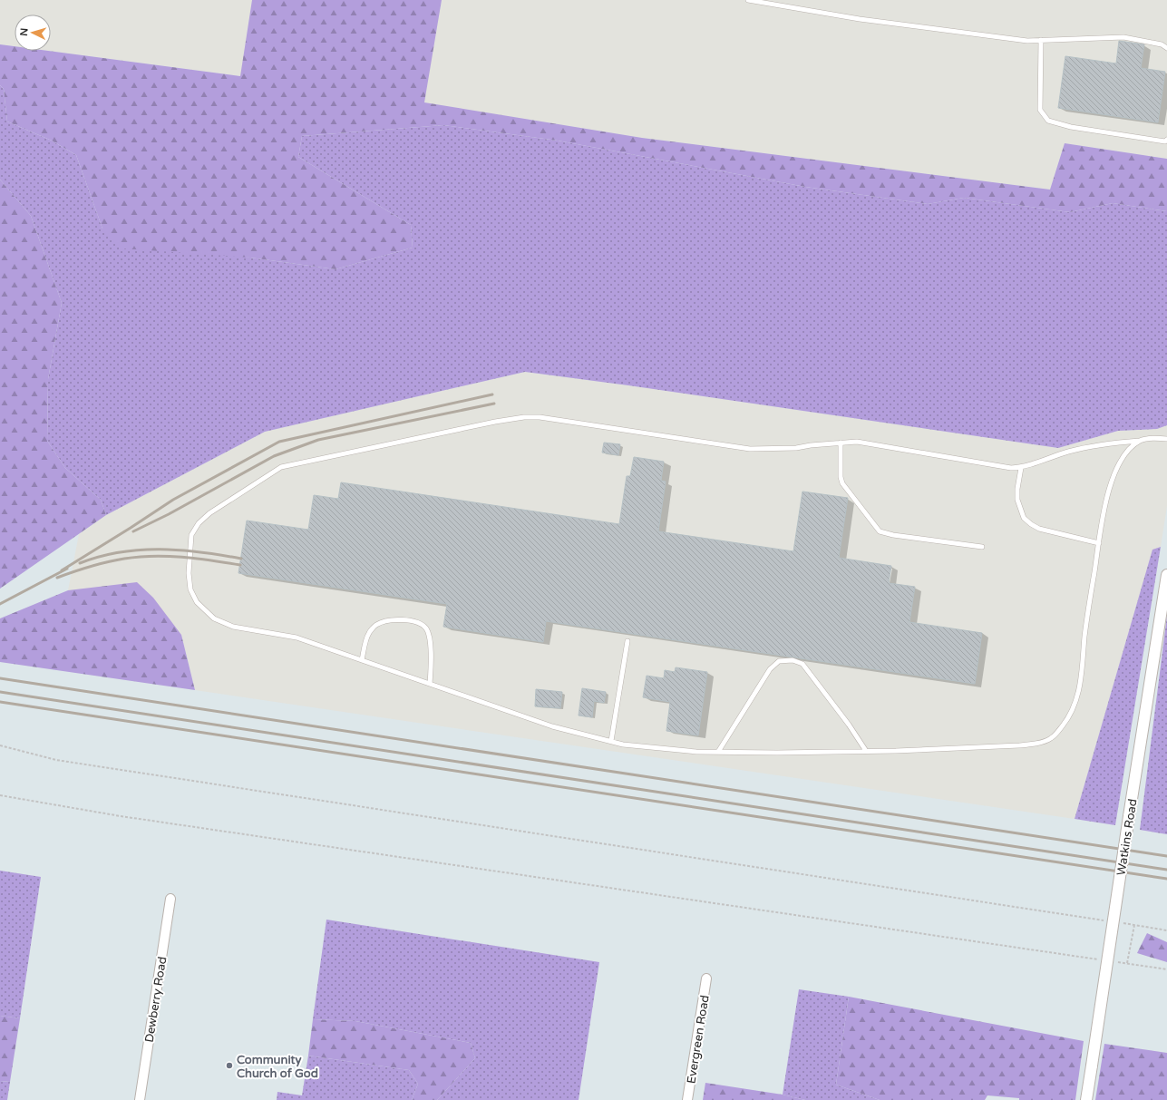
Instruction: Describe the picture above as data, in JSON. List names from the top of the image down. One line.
{"streets":{"street":["Watkins Road","Dewberry Road","Evergreen Road"]},"places":["Community Church of God"],"north":"left"}
